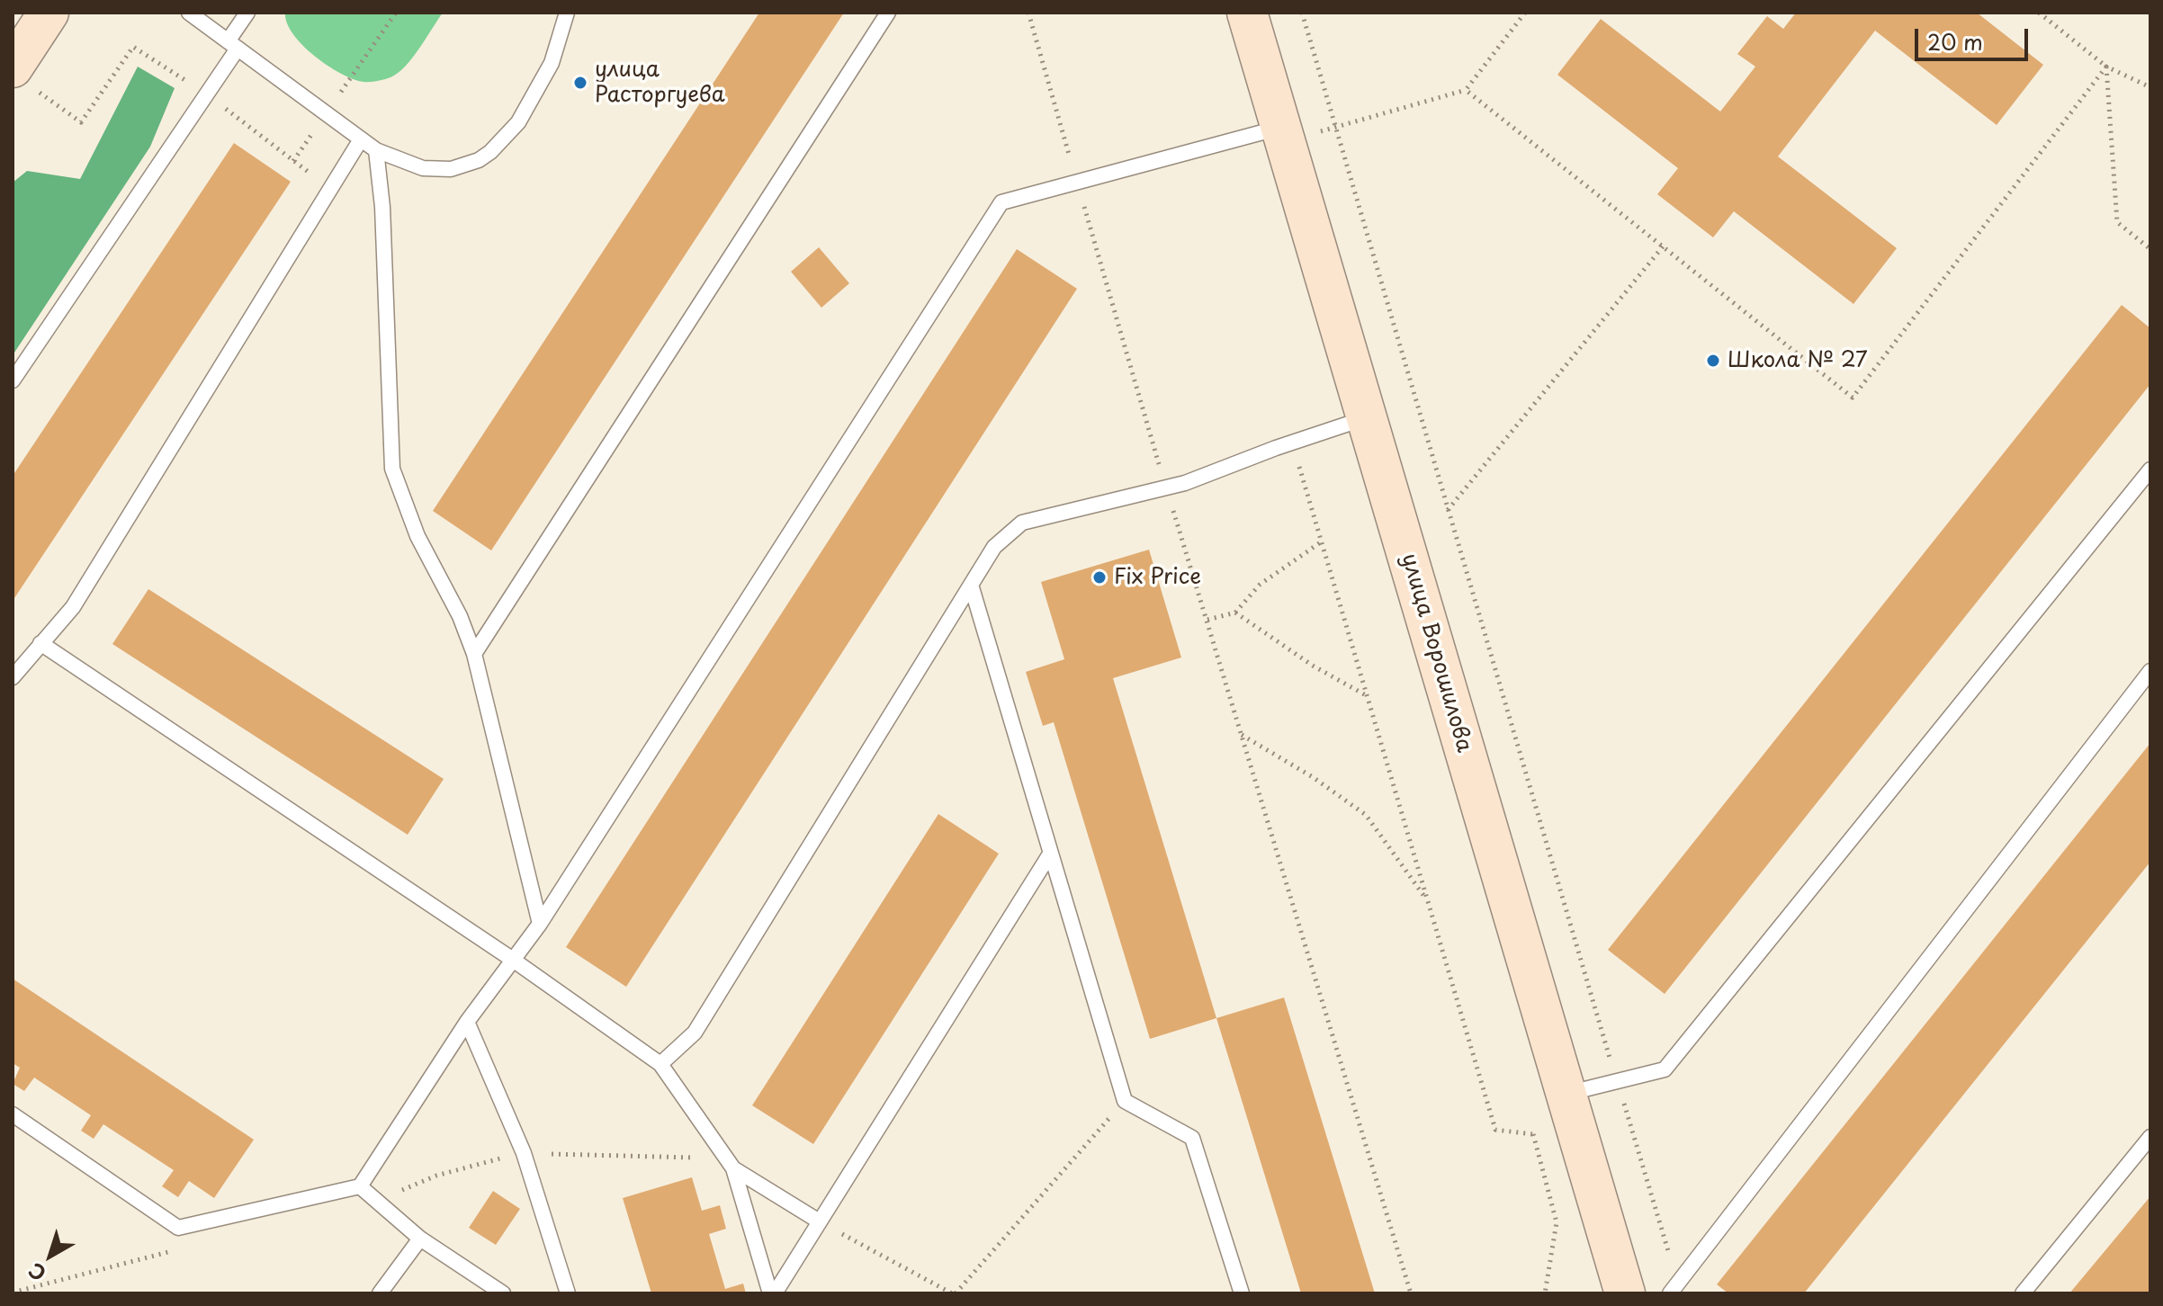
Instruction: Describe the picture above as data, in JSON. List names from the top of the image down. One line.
{"streets":{"main road":["улица Ворошилова"]},"places":["улица Расторгуева","Школа № 27","Fix Price"],"scale_bar":"20 m","north":"bottom left"}
